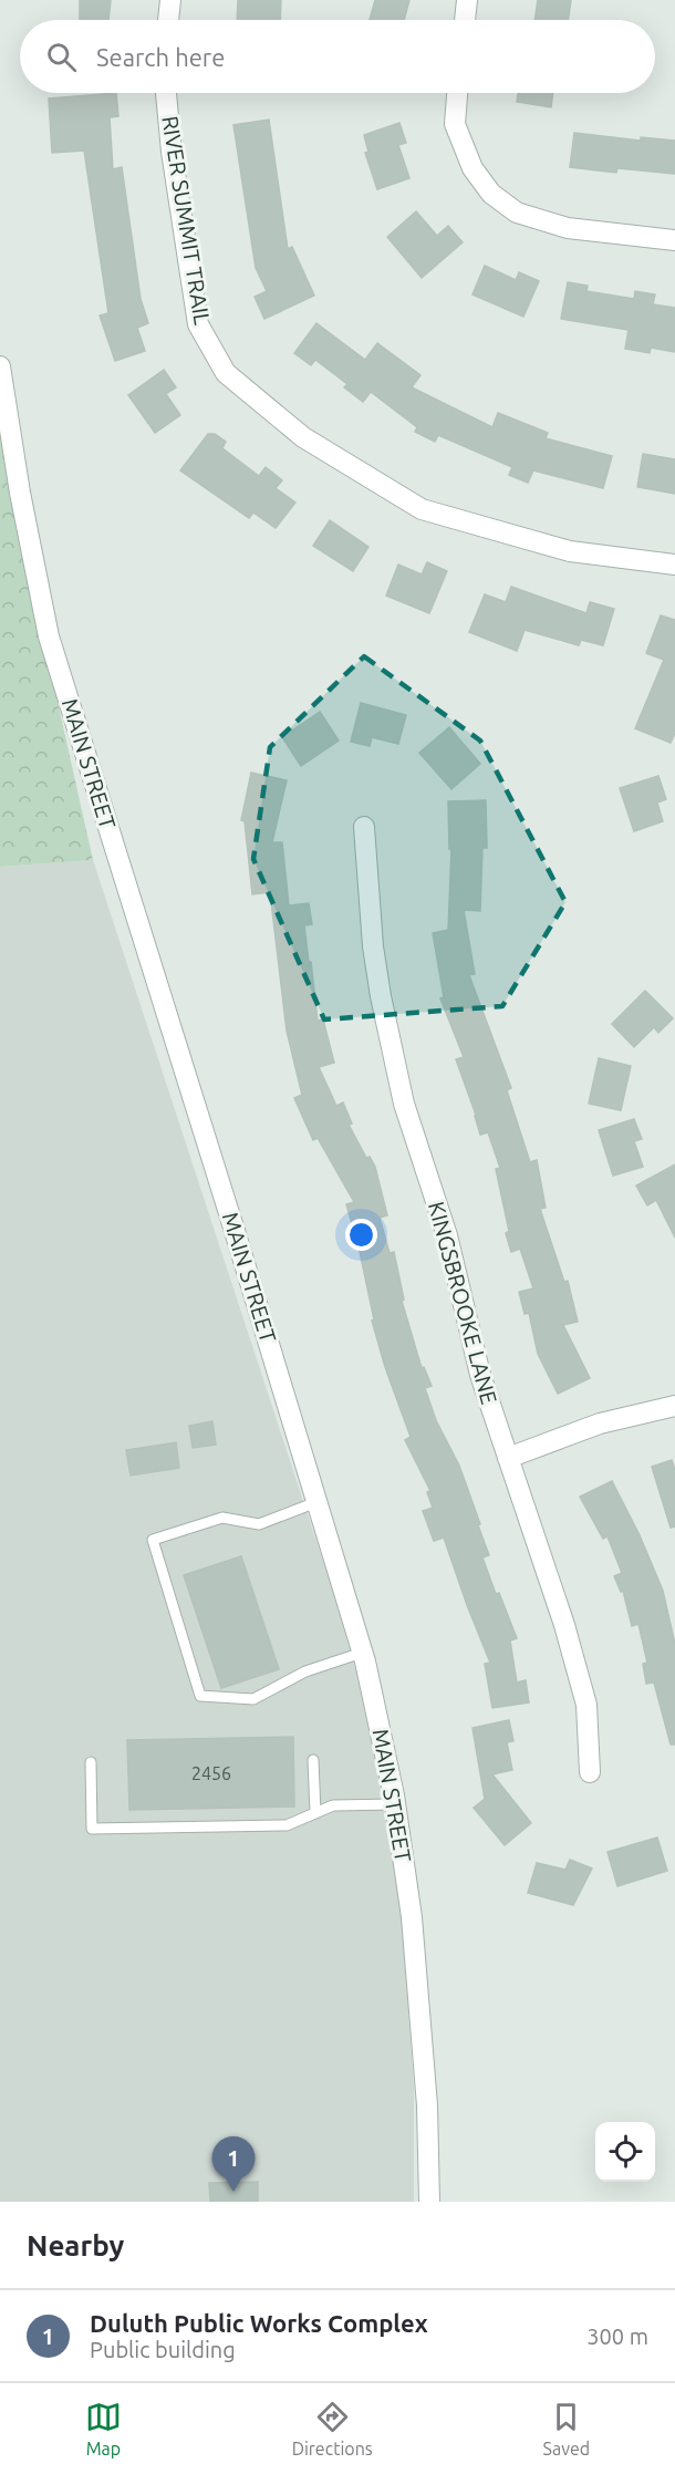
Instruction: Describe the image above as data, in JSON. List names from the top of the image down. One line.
{"streets":{"street":["RIVER SUMMIT TRAIL","MAIN STREET","KINGSBROOKE LANE"]},"house_numbers":["2456"],"page":{"search":"Search here","pins":"1","heading":"Nearby","list":[{"mark":"1","name":"Duluth Public Works Complex","note":"Public building","value":"300 m"}],"nav":["Map","Directions","Saved"]}}
